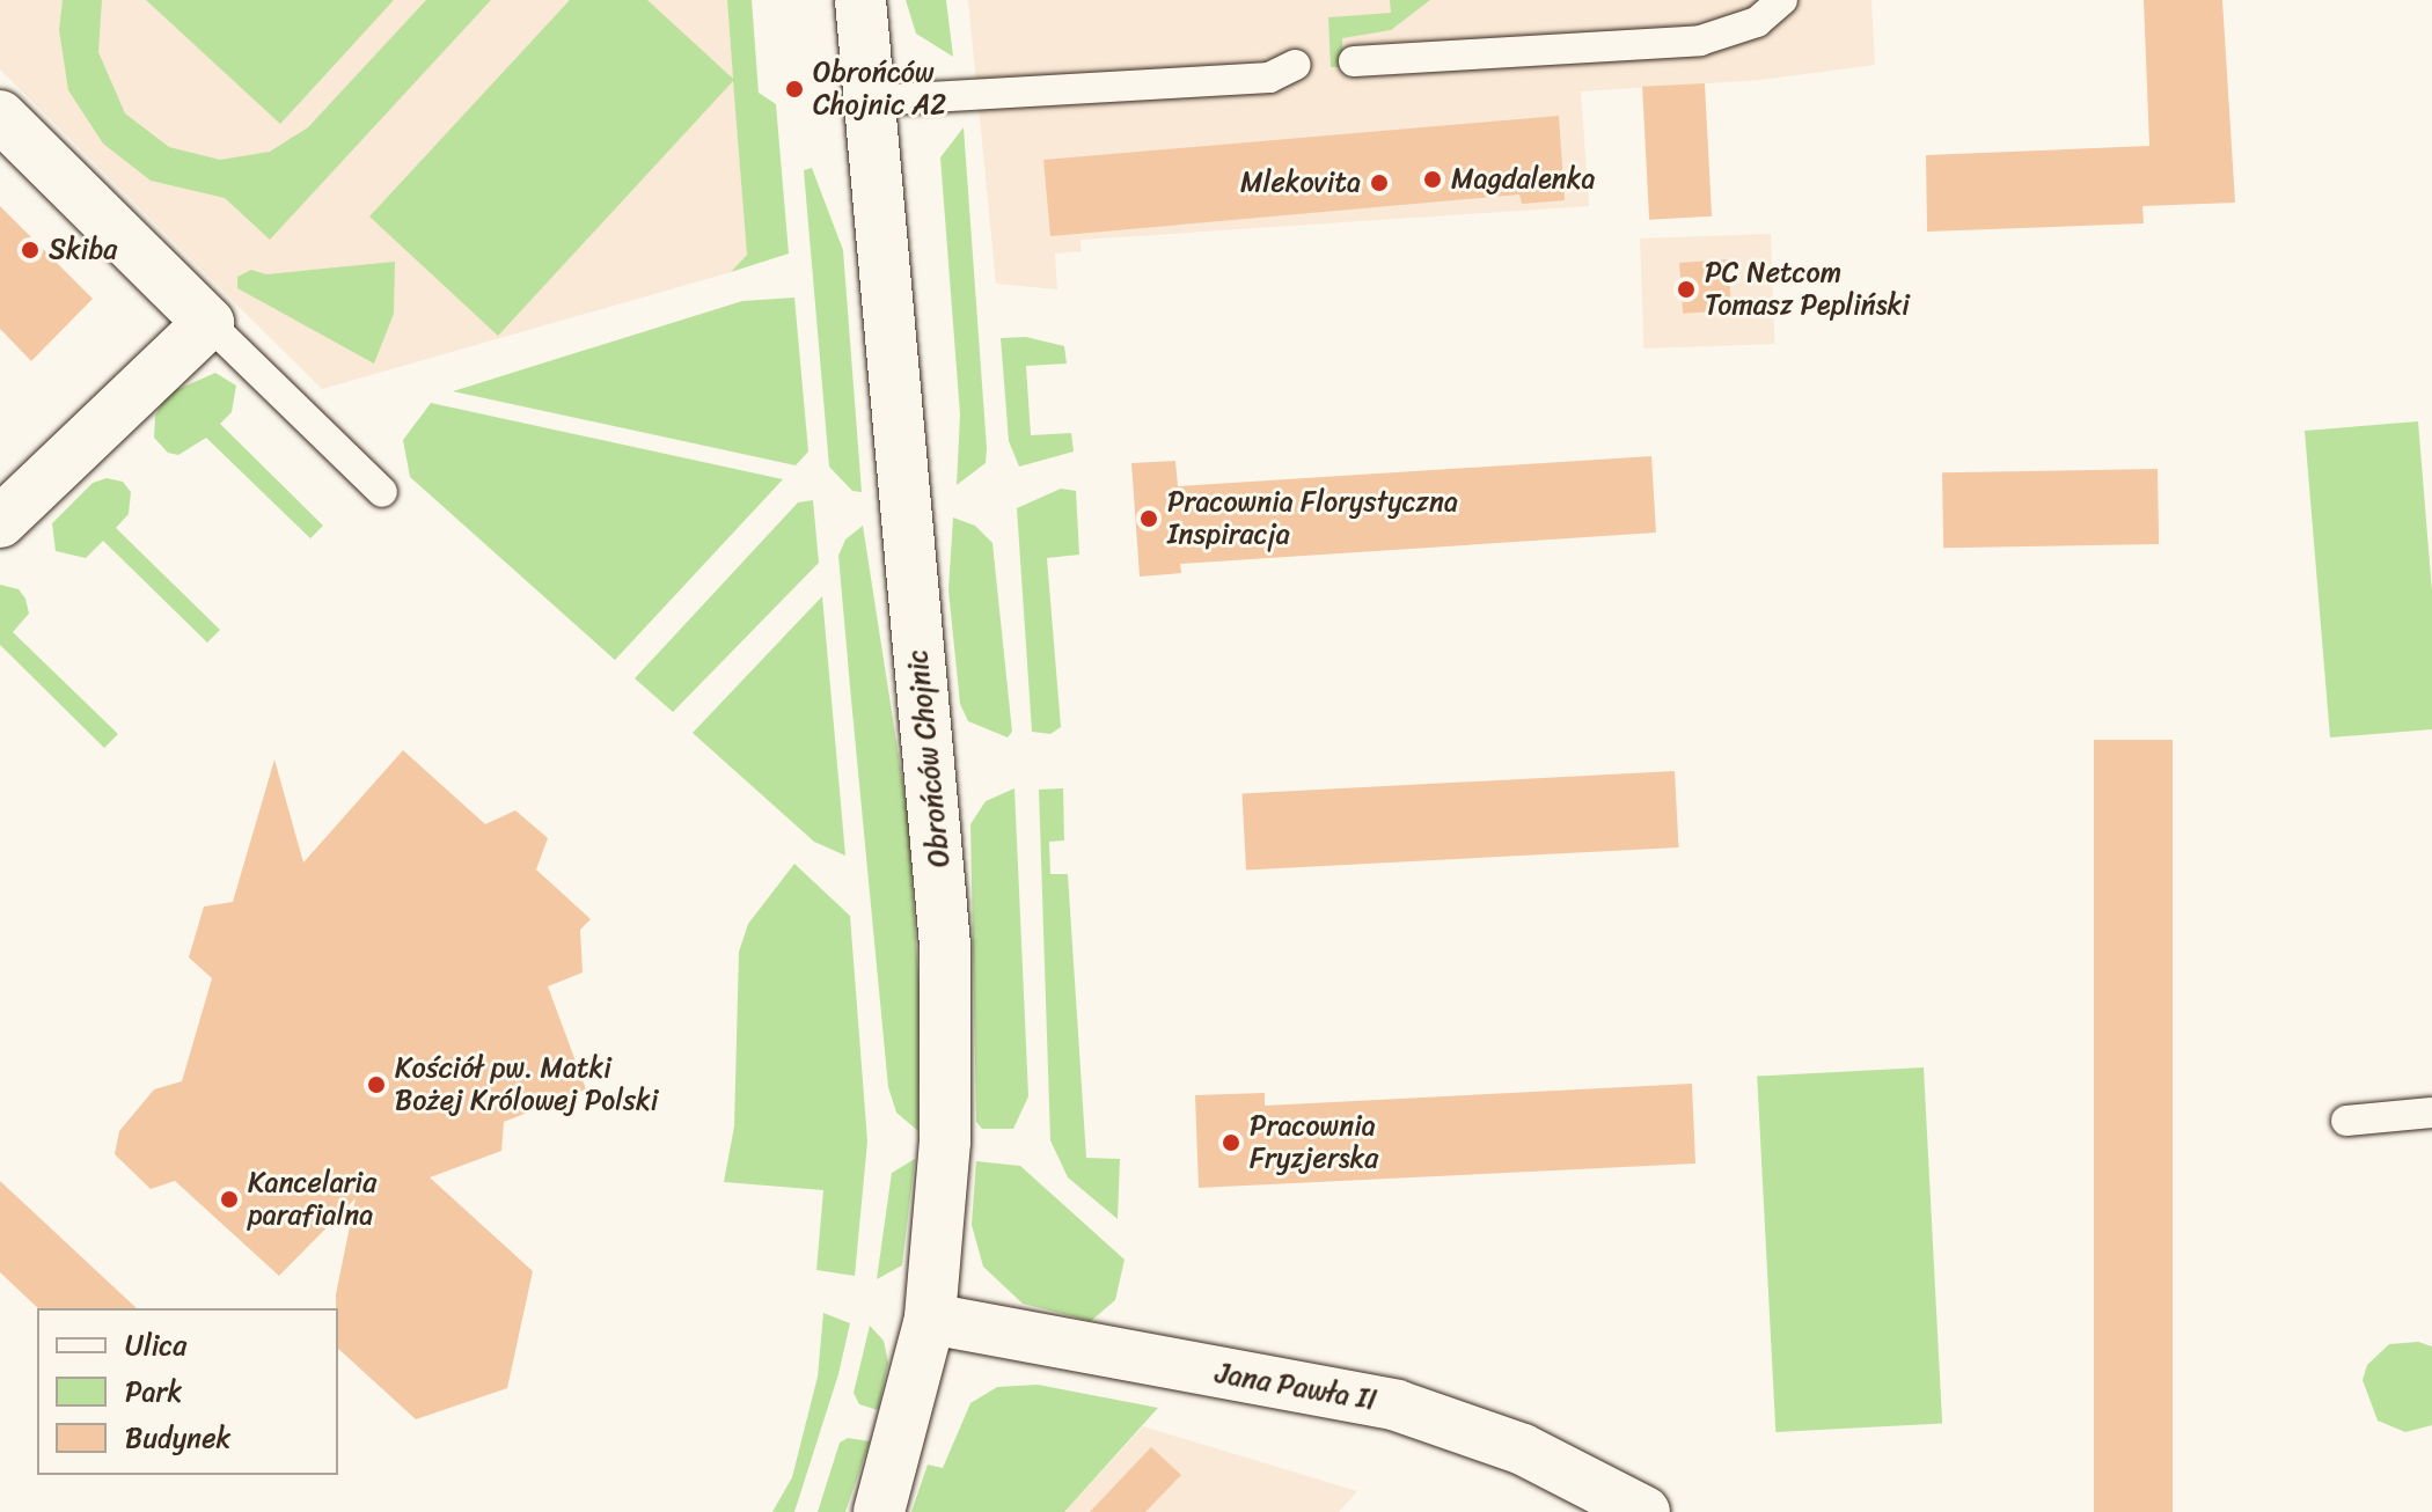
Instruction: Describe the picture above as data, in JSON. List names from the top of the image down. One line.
{"streets":{"street":["Obrońców Chojnic","Jana Pawła II"]},"crossings":[["Obrońców Chojnic","Jana Pawła II"]],"places":["Obrońców Chojnic A2","Magdalenka","Mlekovita","Skiba","PC Netcom Tomasz Pepliński","Pracownia Florystyczna Inspiracja","Kościół pw. Matki Bożej Królowej Polski","Pracownia Fryzjerska","Kancelaria parafialna"],"legend":["Ulica","Park","Budynek"]}
